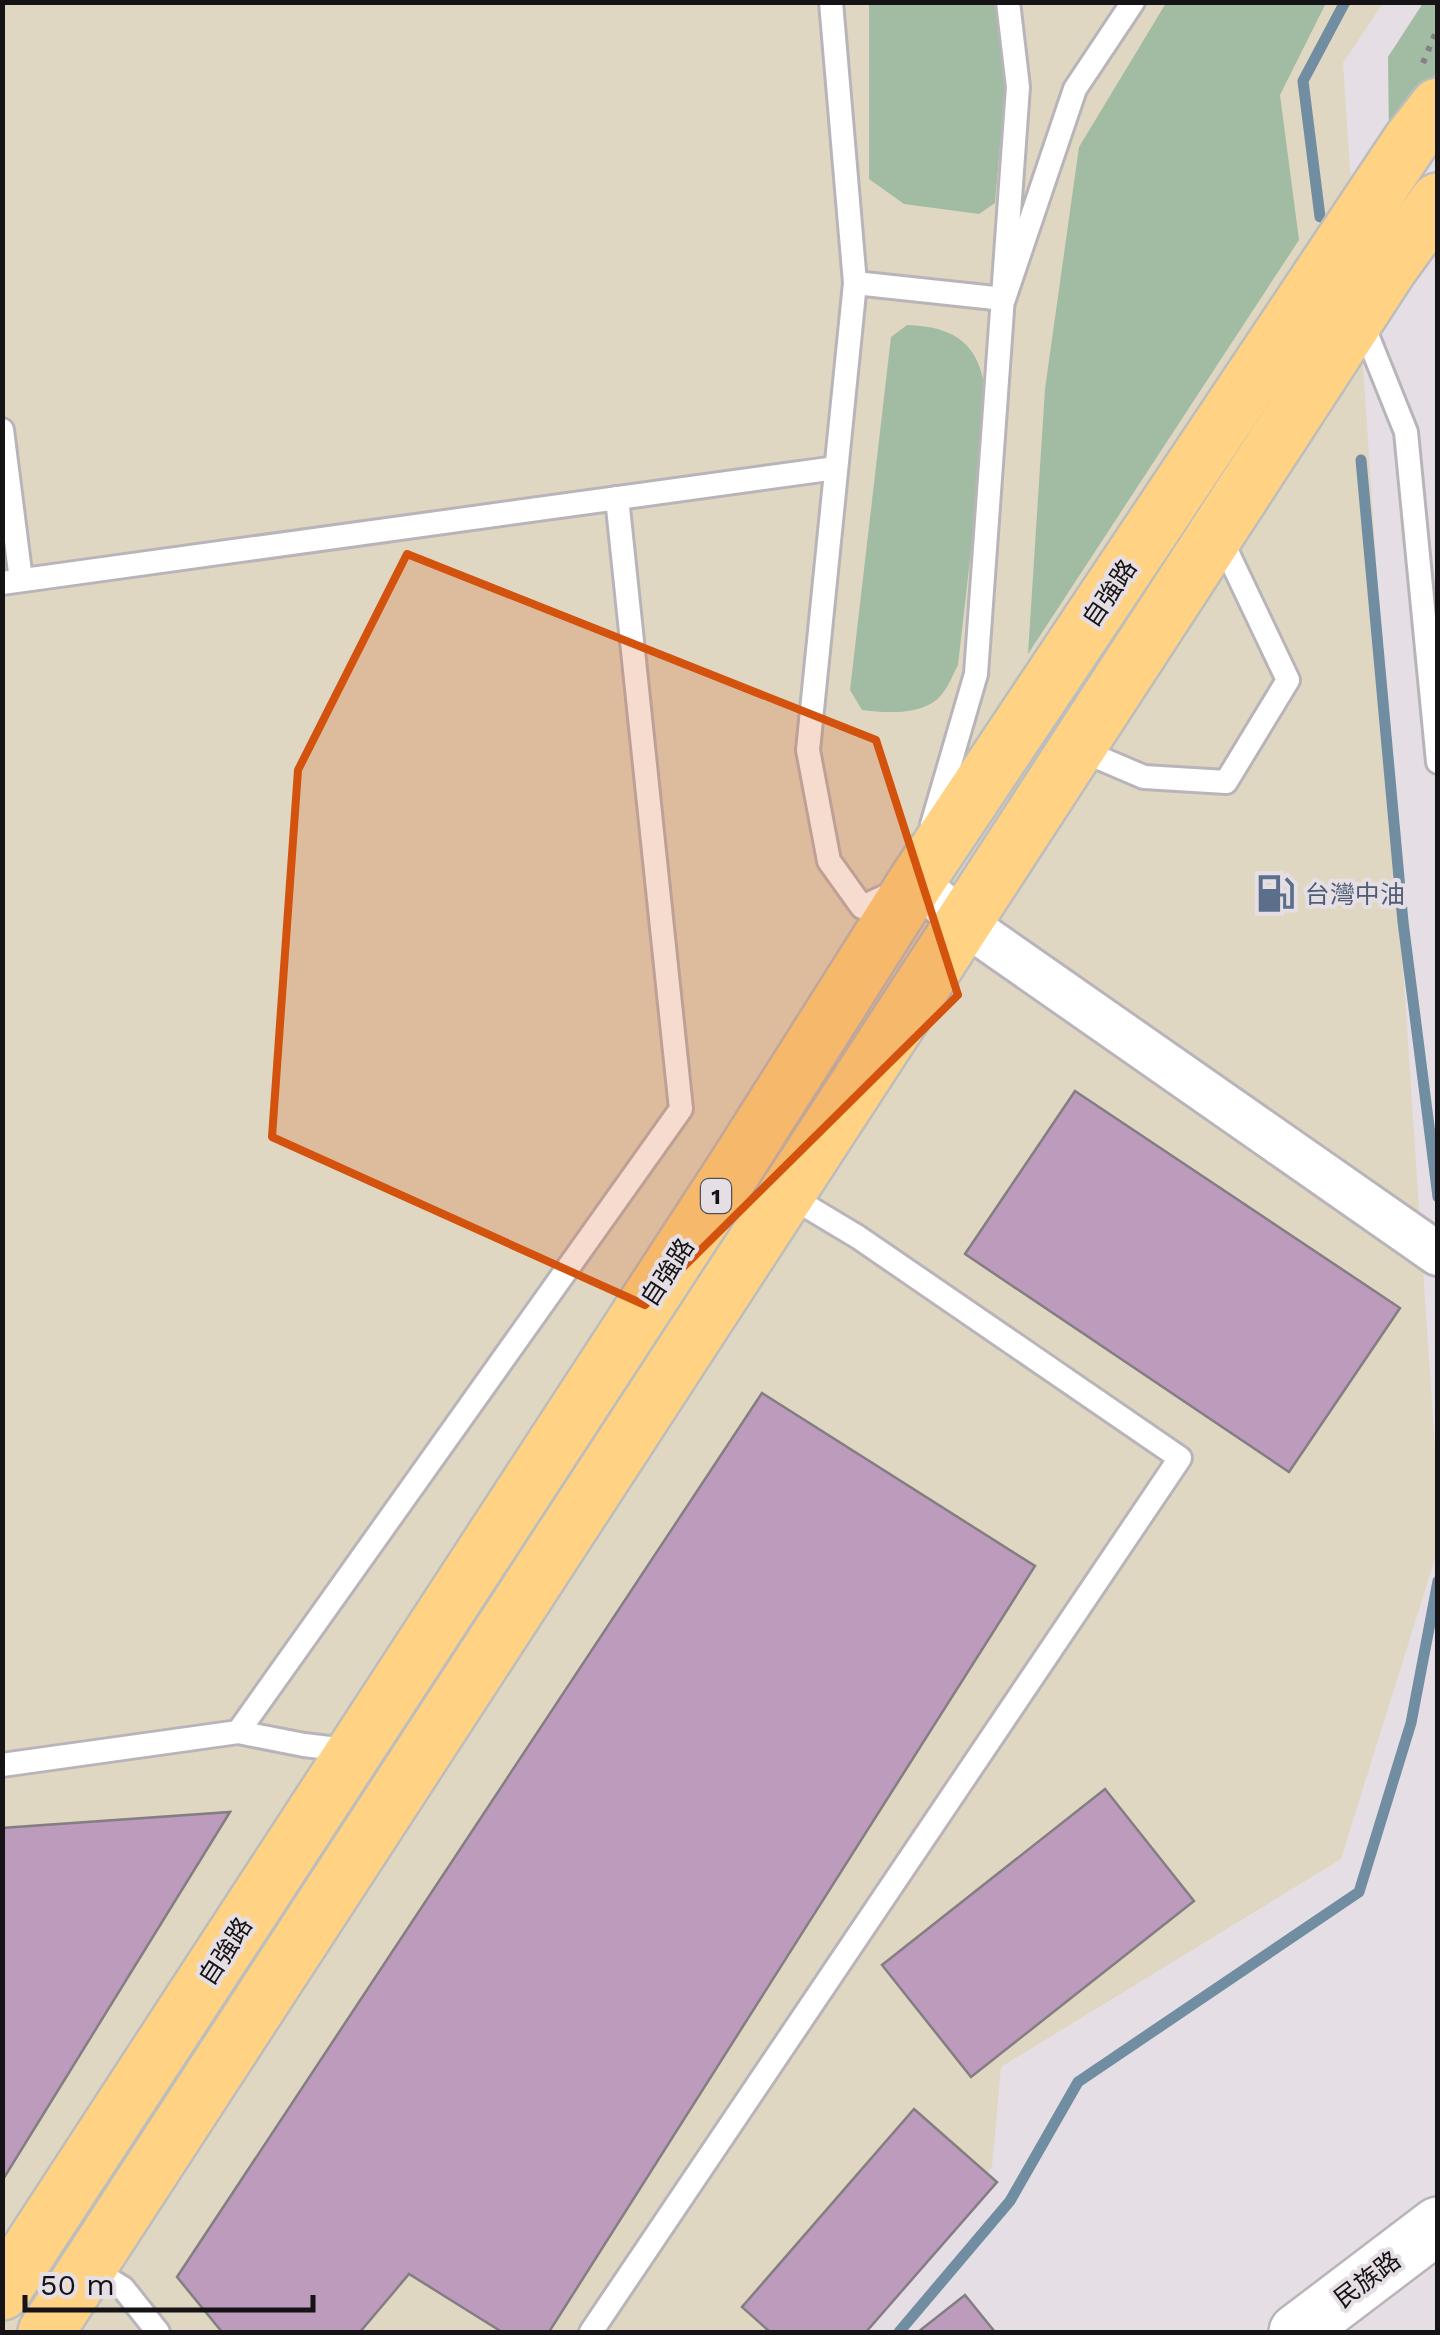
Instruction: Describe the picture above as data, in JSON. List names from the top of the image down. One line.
{"streets":{"main road":["自強路","1","民族路"]},"places":{"fuel station":["台灣中油"]},"scale_bar":"50 m"}
